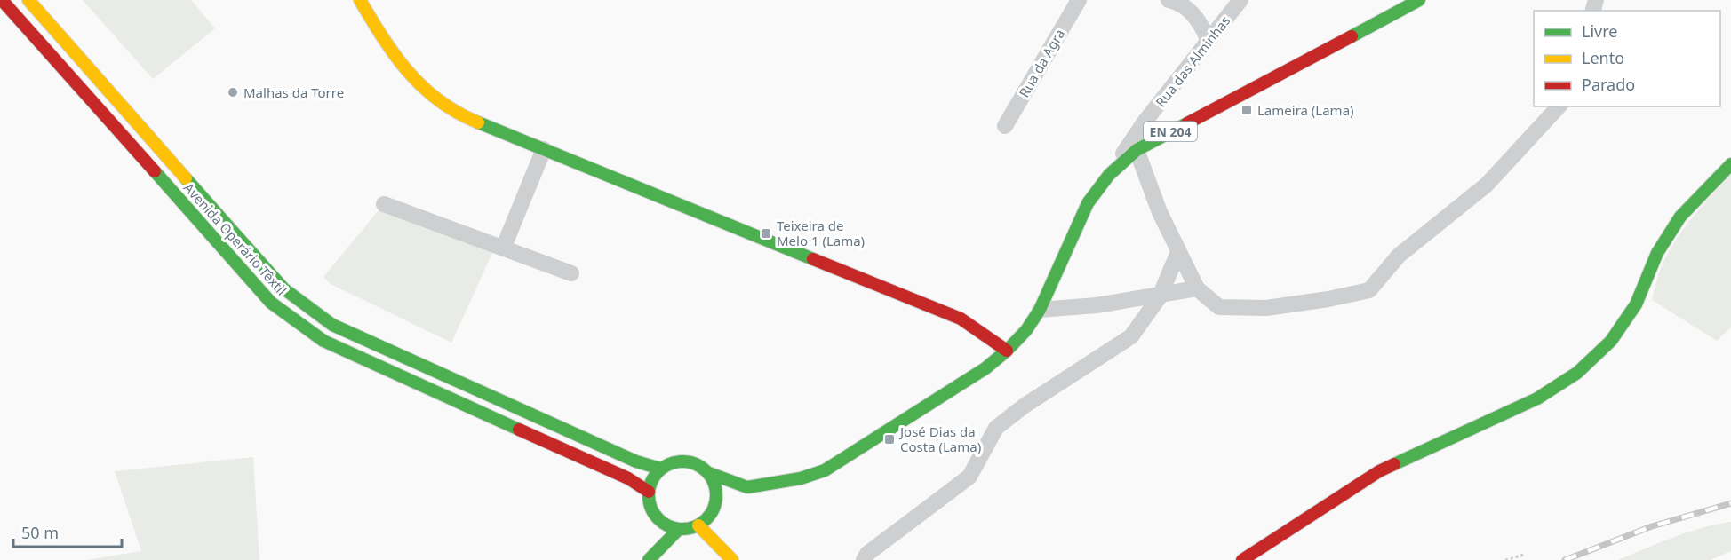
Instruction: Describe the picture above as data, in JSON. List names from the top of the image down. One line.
{"streets":{"street":["Rua das Alminhas","Rua da Agra","EN 204","Avenida Operário Têxtil"]},"crossings":[["Rua das Alminhas","EN 204"],["EN 204","Avenida Operário Têxtil"]],"places":{"other":["Malhas da Torre"],"transit":["Lameira (Lama)","Teixeira de Melo 1 (Lama)","José Dias da Costa (Lama)"]},"legend":["Livre","Lento","Parado"],"scale_bar":"50 m"}
